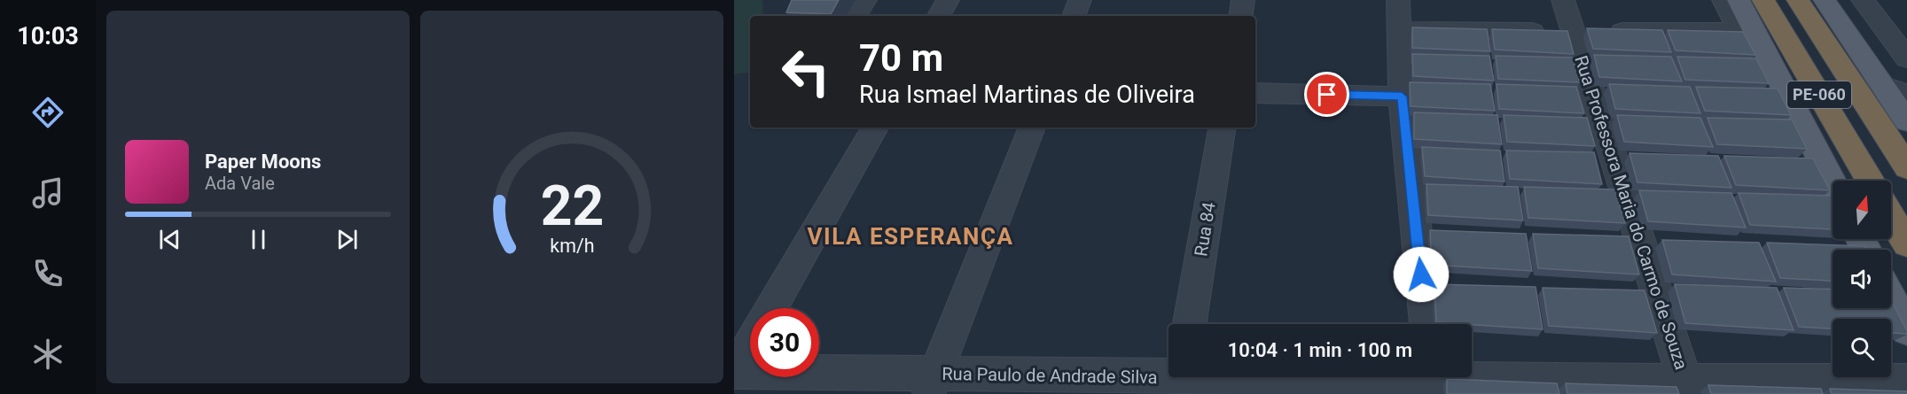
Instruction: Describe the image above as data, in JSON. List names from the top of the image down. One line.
{"streets":{"highway":["PE-060"],"street":["Rua Professora Maria do Carmo de Souza","Rua 84","Rua Paulo de Andrade Silva"]},"crossings":[["Rua Professora Maria do Carmo de Souza","Rua Paulo de Andrade Silva"]],"districts":["VILA ESPERANÇA"],"north":"top","page":{"tabs":"10:03","turn":["70 m","Rua Ismael Martinas de Oliveira"],"song":["Paper Moons","Ada Vale"],"limit":"30","trip":"10:04 · 1 min · 100 m","gauge":["22","km/h"]}}
